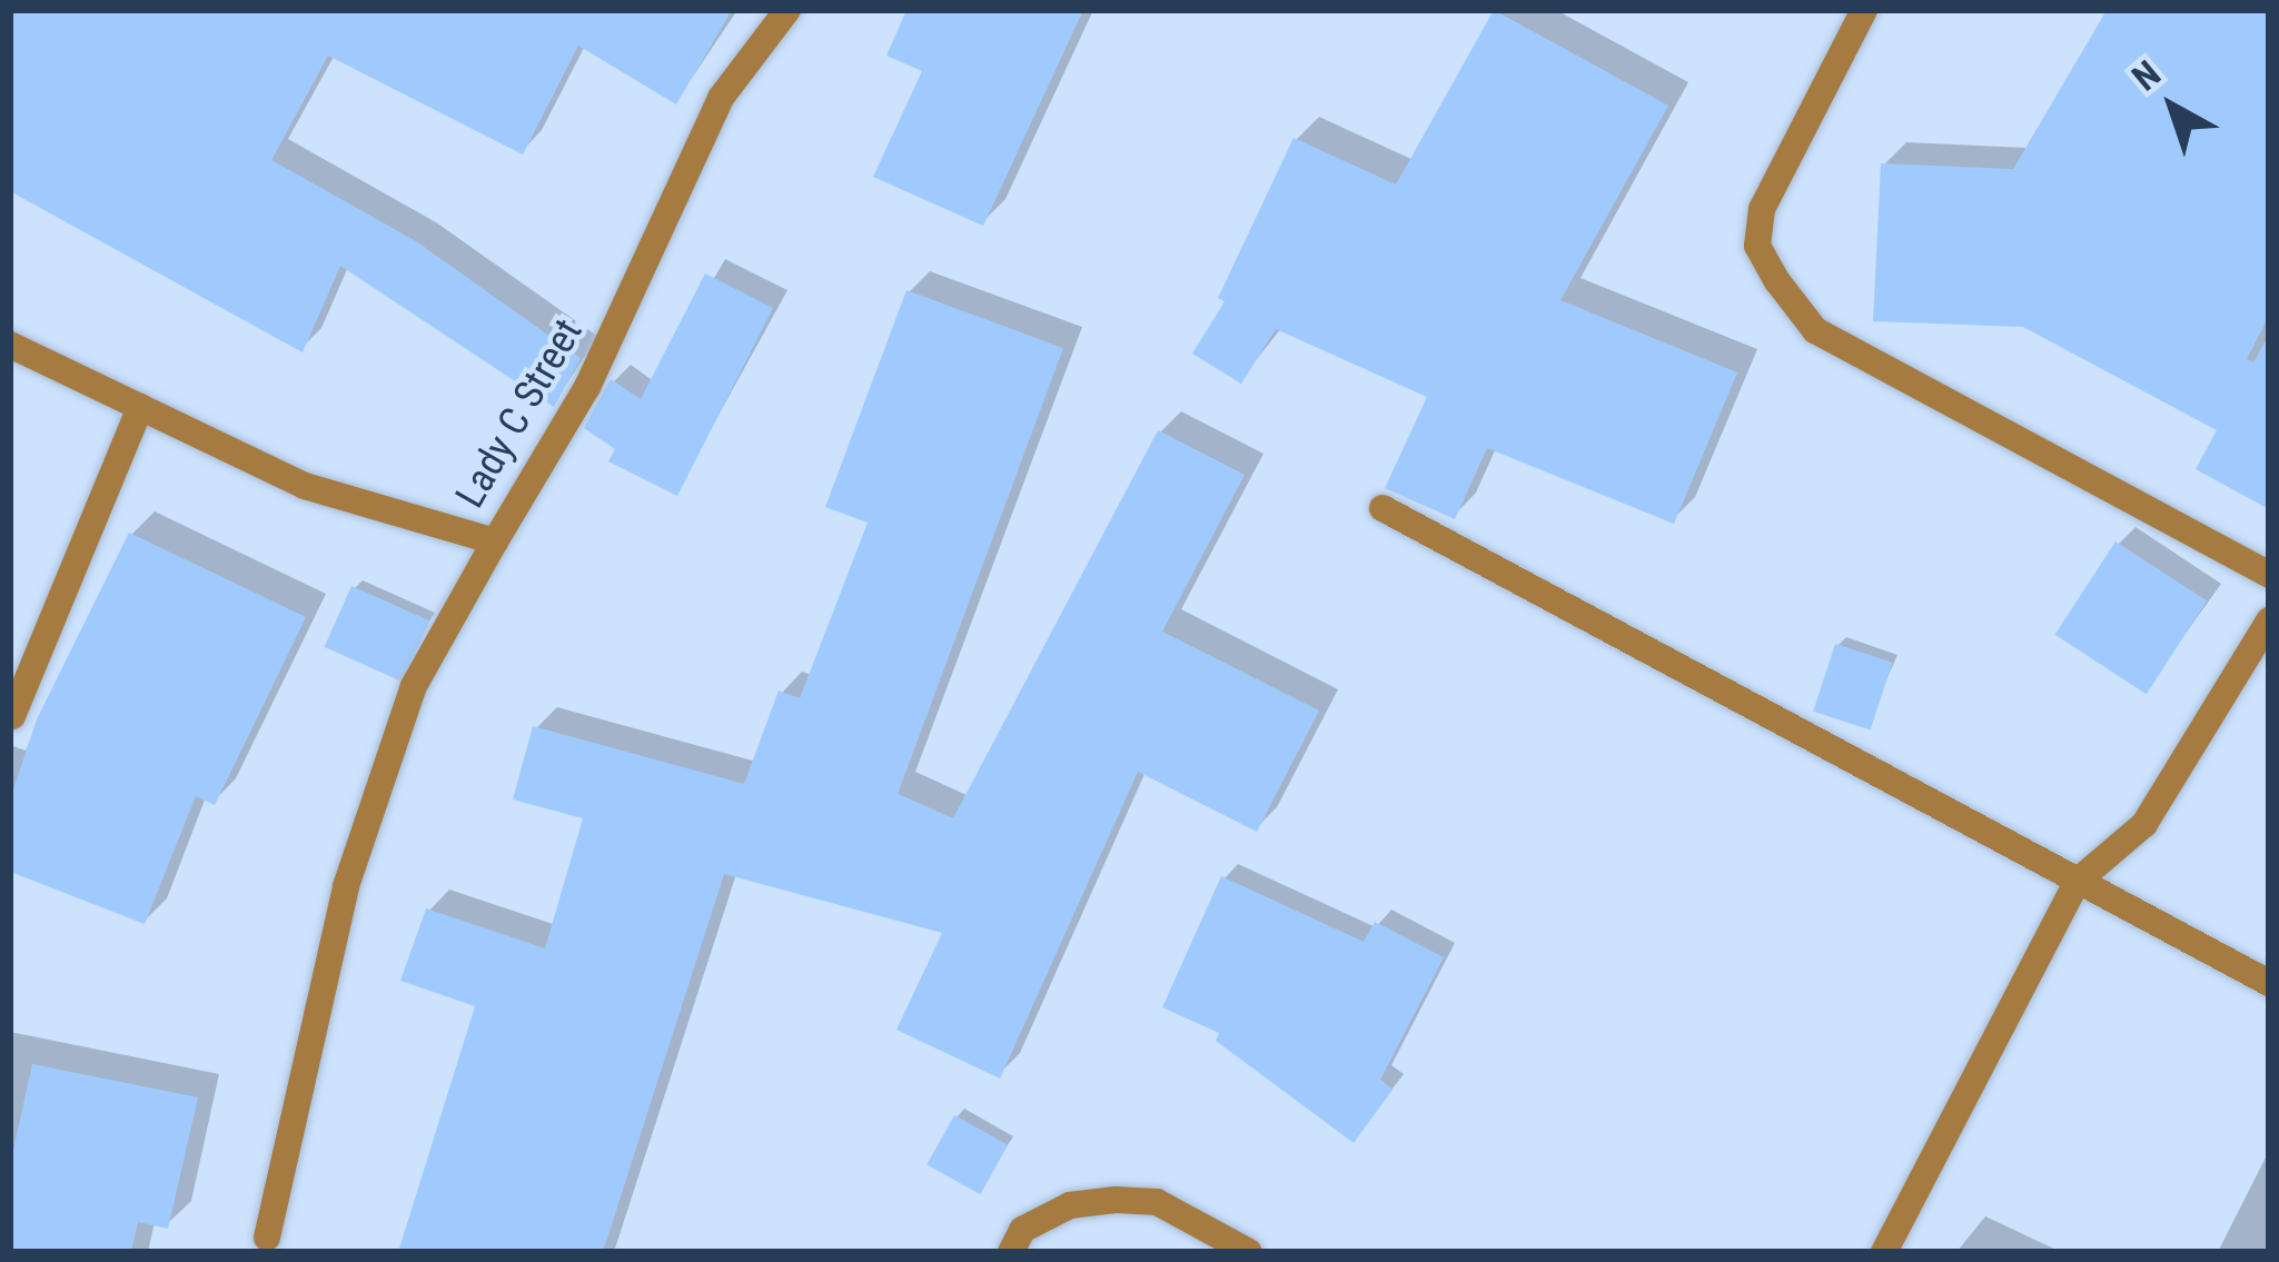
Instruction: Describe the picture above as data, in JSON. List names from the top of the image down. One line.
{"streets":{"street":["Lady C Street"]},"north":"top left"}
